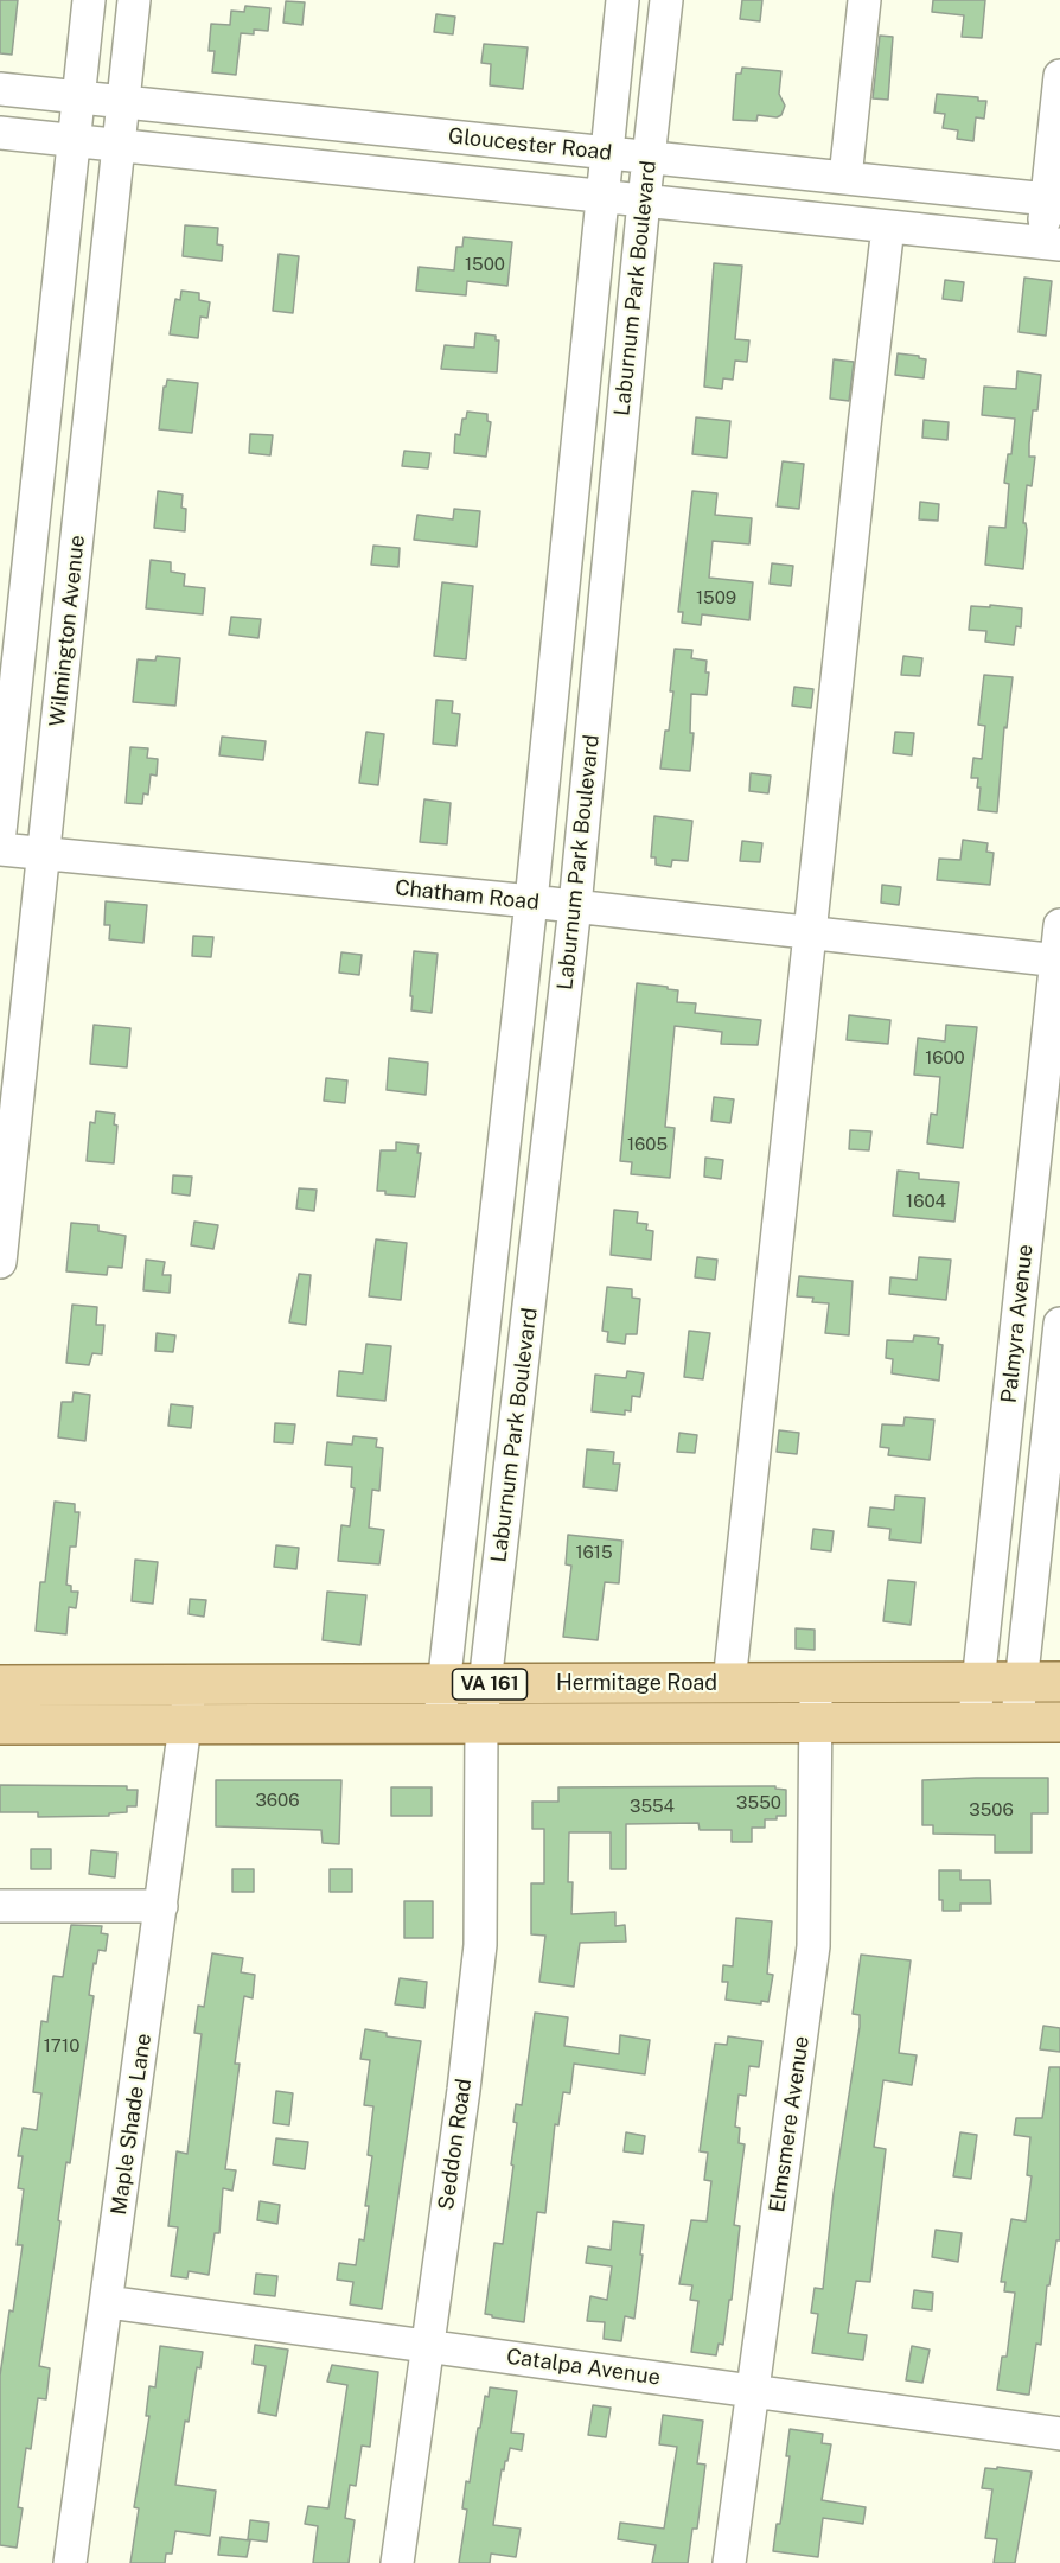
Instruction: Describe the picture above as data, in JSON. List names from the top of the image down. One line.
{"streets":{"main road":["Hermitage Road","VA 161"],"street":["Gloucester Road","Laburnum Park Boulevard","Wilmington Avenue","Chatham Road","Palmyra Avenue","Maple Shade Lane","Elmsmere Avenue","Seddon Road","Catalpa Avenue"]},"crossings":[["Gloucester Road","Laburnum Park Boulevard"],["Gloucester Road","Wilmington Avenue"],["Laburnum Park Boulevard","Chatham Road"],["Laburnum Park Boulevard","Hermitage Road"],["Laburnum Park Boulevard","Seddon Road"],["Wilmington Avenue","Chatham Road"],["Chatham Road","Palmyra Avenue"],["Palmyra Avenue","Hermitage Road"],["Hermitage Road","Maple Shade Lane"],["Hermitage Road","Elmsmere Avenue"],["Hermitage Road","Seddon Road"],["Maple Shade Lane","Catalpa Avenue"],["Elmsmere Avenue","Catalpa Avenue"],["Seddon Road","Catalpa Avenue"]],"house_numbers":["1500","1509","1600","1605","1604","1615","3606","3550","3554","3506","1710"]}
